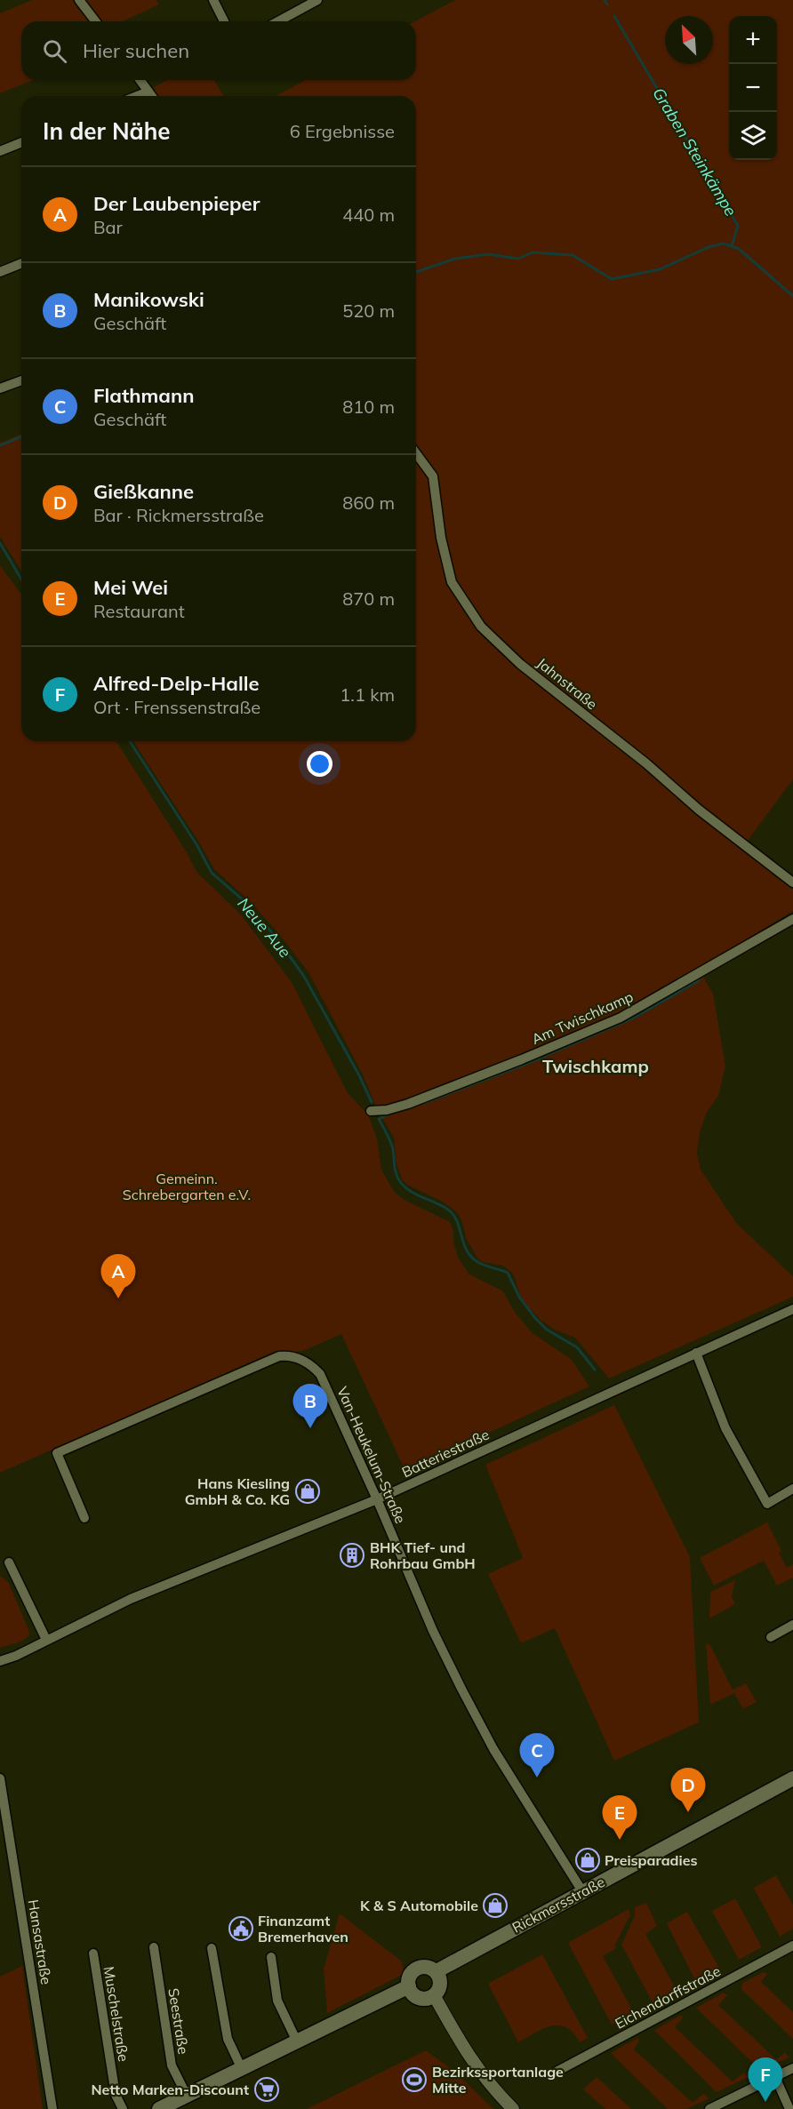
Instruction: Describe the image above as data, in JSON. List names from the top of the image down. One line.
{"streets":{"main road":["Rickmersstraße"],"street":["Jahnstraße","Am Twischkamp","Batteriestraße","Van-Heukelum-Straße","Hansastraße","Eichendorffstraße","Muschelstraße","Seestraße"]},"crossings":[["Batteriestraße","Van-Heukelum-Straße"],["Van-Heukelum-Straße","Rickmersstraße"],["Rickmersstraße","Seestraße"]],"districts":["Twischkamp"],"water":["Graben Steinkämpe","Neue Aue"],"parks":["Gemeinn. Schrebergarten e.V."],"places":{"shop":["Hans Kiesling GmbH & Co. KG","Preisparadies","K & S Automobile"],"building":["BHK Tief- und Rohrbau GmbH"],"public building":["Finanzamt Bremerhaven"],"sports":["Bezirkssportanlage Mitte"],"supermarket":["Netto Marken-Discount"]},"north":"top left","page":{"map_buttons":["+","−"],"search":"Hier suchen","heading":["In der Nähe","6 Ergebnisse"],"list":[{"mark":"A","name":"Der Laubenpieper","note":"Bar","value":"440 m"},{"mark":"B","name":"Manikowski","note":"Geschäft","value":"520 m"},{"mark":"C","name":"Flathmann","note":"Geschäft","value":"810 m"},{"mark":"D","name":"Gießkanne","note":"Bar · Rickmersstraße","value":"860 m"},{"mark":"E","name":"Mei Wei","note":"Restaurant","value":"870 m"},{"mark":"F","name":"Alfred-Delp-Halle","note":"Ort · Frenssenstraße","value":"1.1 km"}],"pins":["A","B","C","D","E","F"]}}
